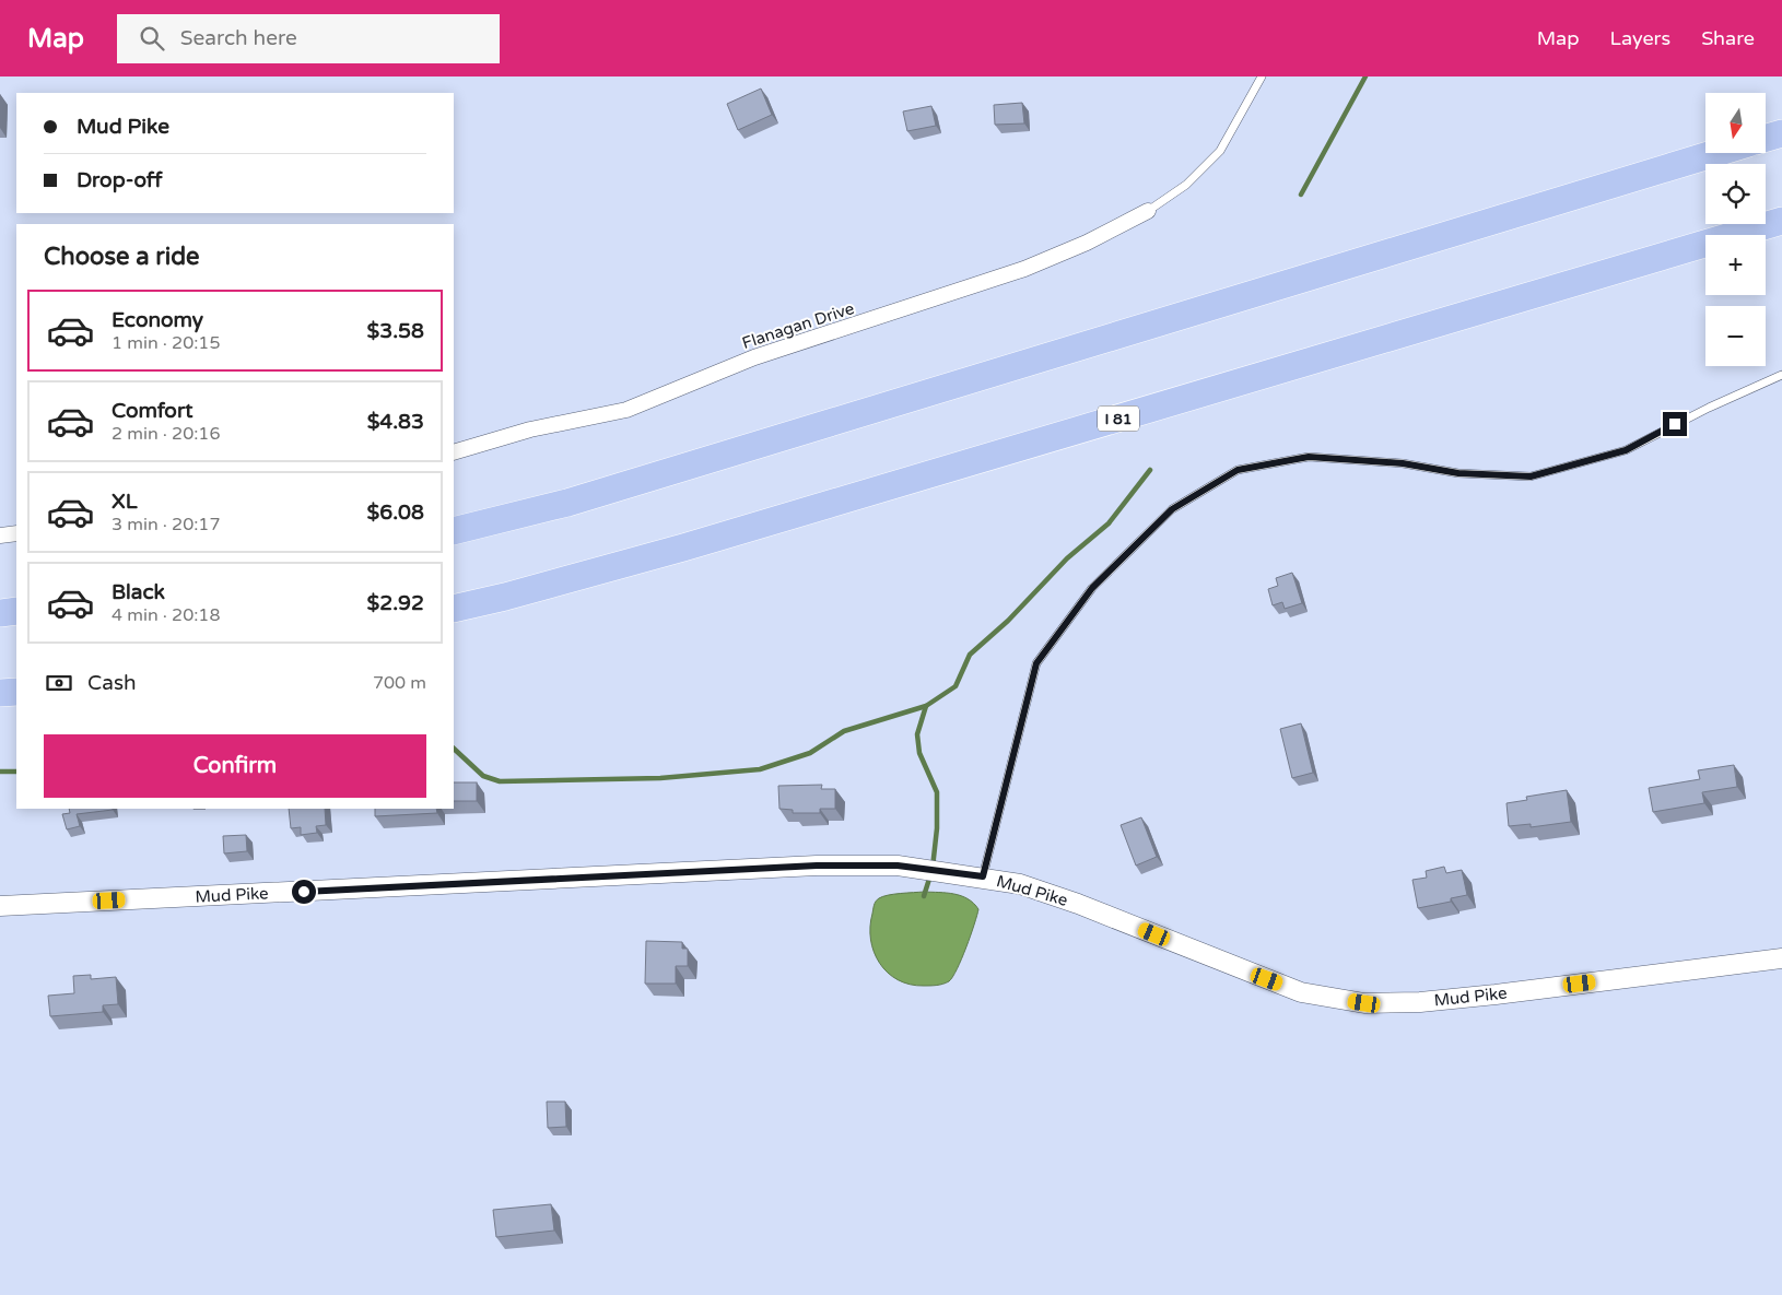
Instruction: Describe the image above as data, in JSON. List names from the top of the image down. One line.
{"streets":{"highway":["I 81"],"street":["Flanagan Drive","Mud Pike"]},"north":"bottom","page":{"header":"Map","search":"Search here","nav":["Map","Layers","Share"],"map_buttons":["+","−"],"banner":["Mud Pike","Drop-off"],"heading":"Choose a ride","list":[{"name":"Economy","note":"1 min · 20:15","value":"$3.58"},{"name":"Comfort","note":"2 min · 20:16","value":"$4.83"},{"name":"XL","note":"3 min · 20:17","value":"$6.08"},{"name":"Black","note":"4 min · 20:18","value":"$2.92"}],"pay":["Cash","700 m"],"buttons":"Confirm"}}
